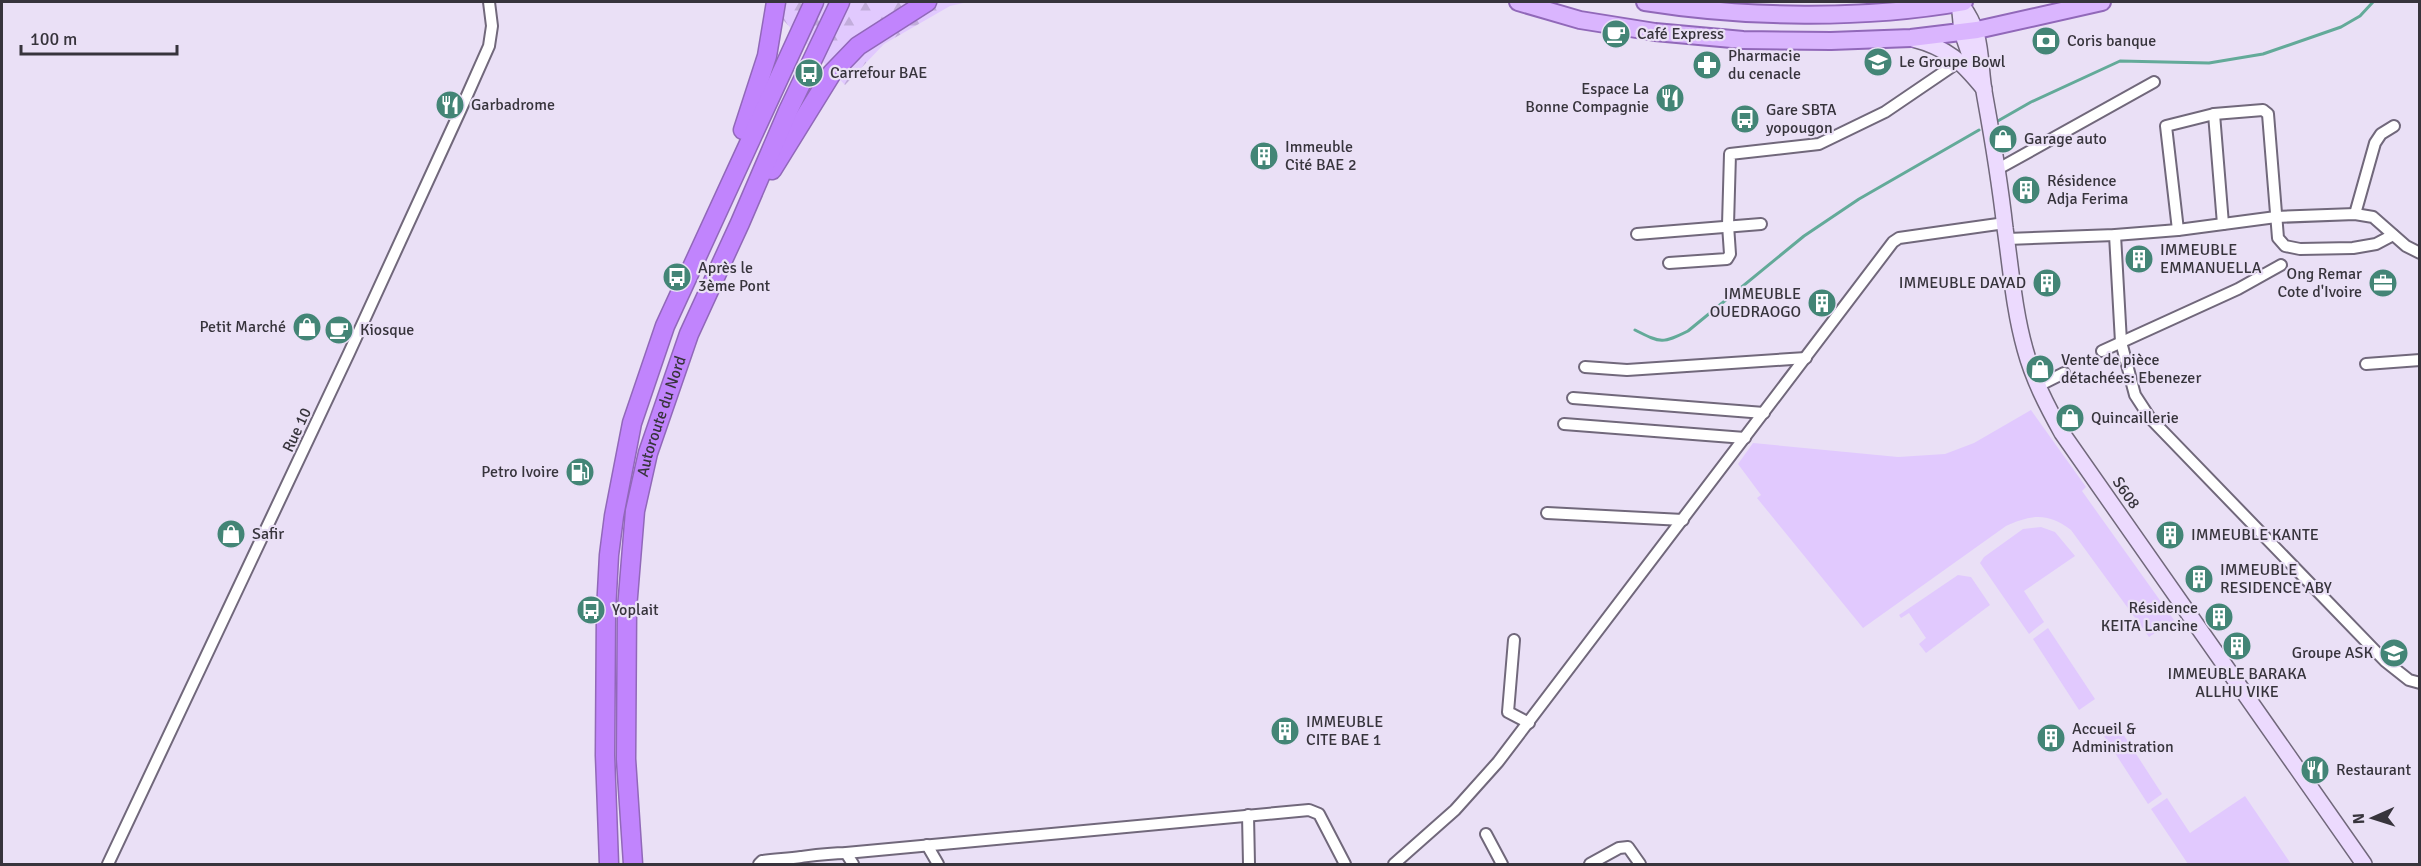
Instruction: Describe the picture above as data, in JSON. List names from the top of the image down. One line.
{"streets":{"highway":["Autoroute du Nord"],"street":["Rue 10","S608"]},"places":{"cafe":["Café Express","Kiosque"],"bank":["Coris banque"],"school or university":["Le Groupe Bowl","Groupe ASK"],"pharmacy":["Pharmacie du cenacle"],"bus stop":["Carrefour BAE","Gare SBTA yopougon","Après le 3ème Pont","Yoplait"],"restaurant":["Espace La Bonne Compagnie","Garbadrome","Restaurant"],"shop":["Garage auto","Petit Marché","Vente de pièce détachées: Ebenezer","Quincaillerie","Safir"],"building":["Immeuble Cité BAE 2","Résidence Adja Ferima","IMMEUBLE EMMANUELLA","IMMEUBLE DAYAD","IMMEUBLE OUEDRAOGO","IMMEUBLE KANTE","IMMEUBLE RESIDENCE ABY","Résidence KEITA Lancine","IMMEUBLE BARAKA ALLHU VIKE","IMMEUBLE CITE BAE 1","Accueil & Administration"],"office":["Ong Remar Cote d'Ivoire"],"fuel station":["Petro Ivoire"]},"scale_bar":"100 m","north":"left"}
